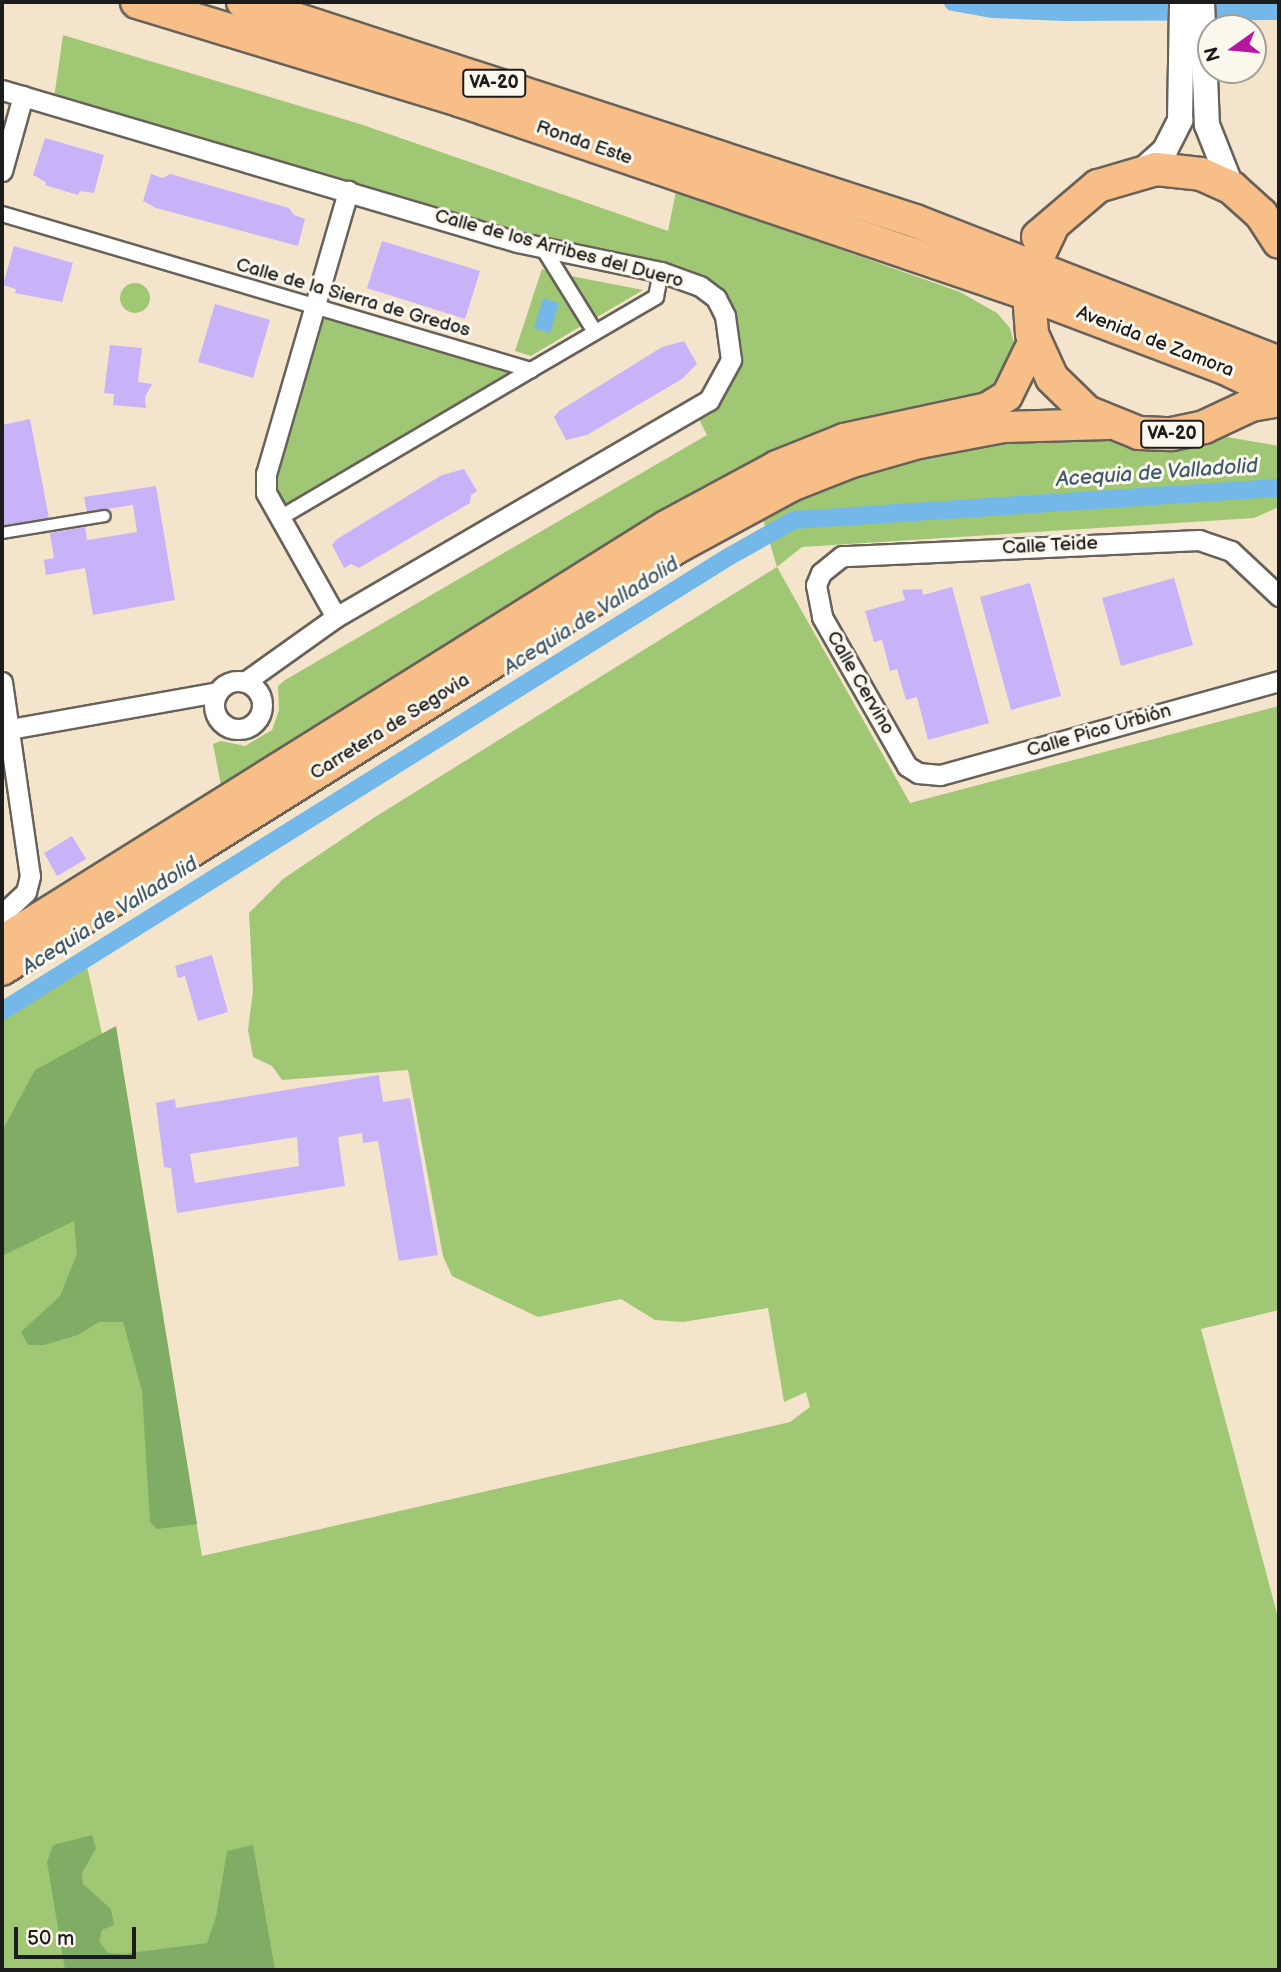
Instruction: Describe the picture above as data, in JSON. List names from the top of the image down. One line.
{"streets":{"highway":["VA-20","Ronda Este","Avenida de Zamora"],"main road":["Carretera de Segovia"],"street":["Calle de los Arribes del Duero","Calle de la Sierra de Gredos","Calle Teide","Calle Cervino","Calle Pico Urbión"]},"crossings":[["VA-20","Ronda Este"],["VA-20","Avenida de Zamora"],["VA-20","Carretera de Segovia"],["Ronda Este","Avenida de Zamora"],["Calle Teide","Calle Cervino"],["Calle Cervino","Calle Pico Urbión"]],"water":["Acequia de Valladolid"],"scale_bar":"50 m","north":"left"}
